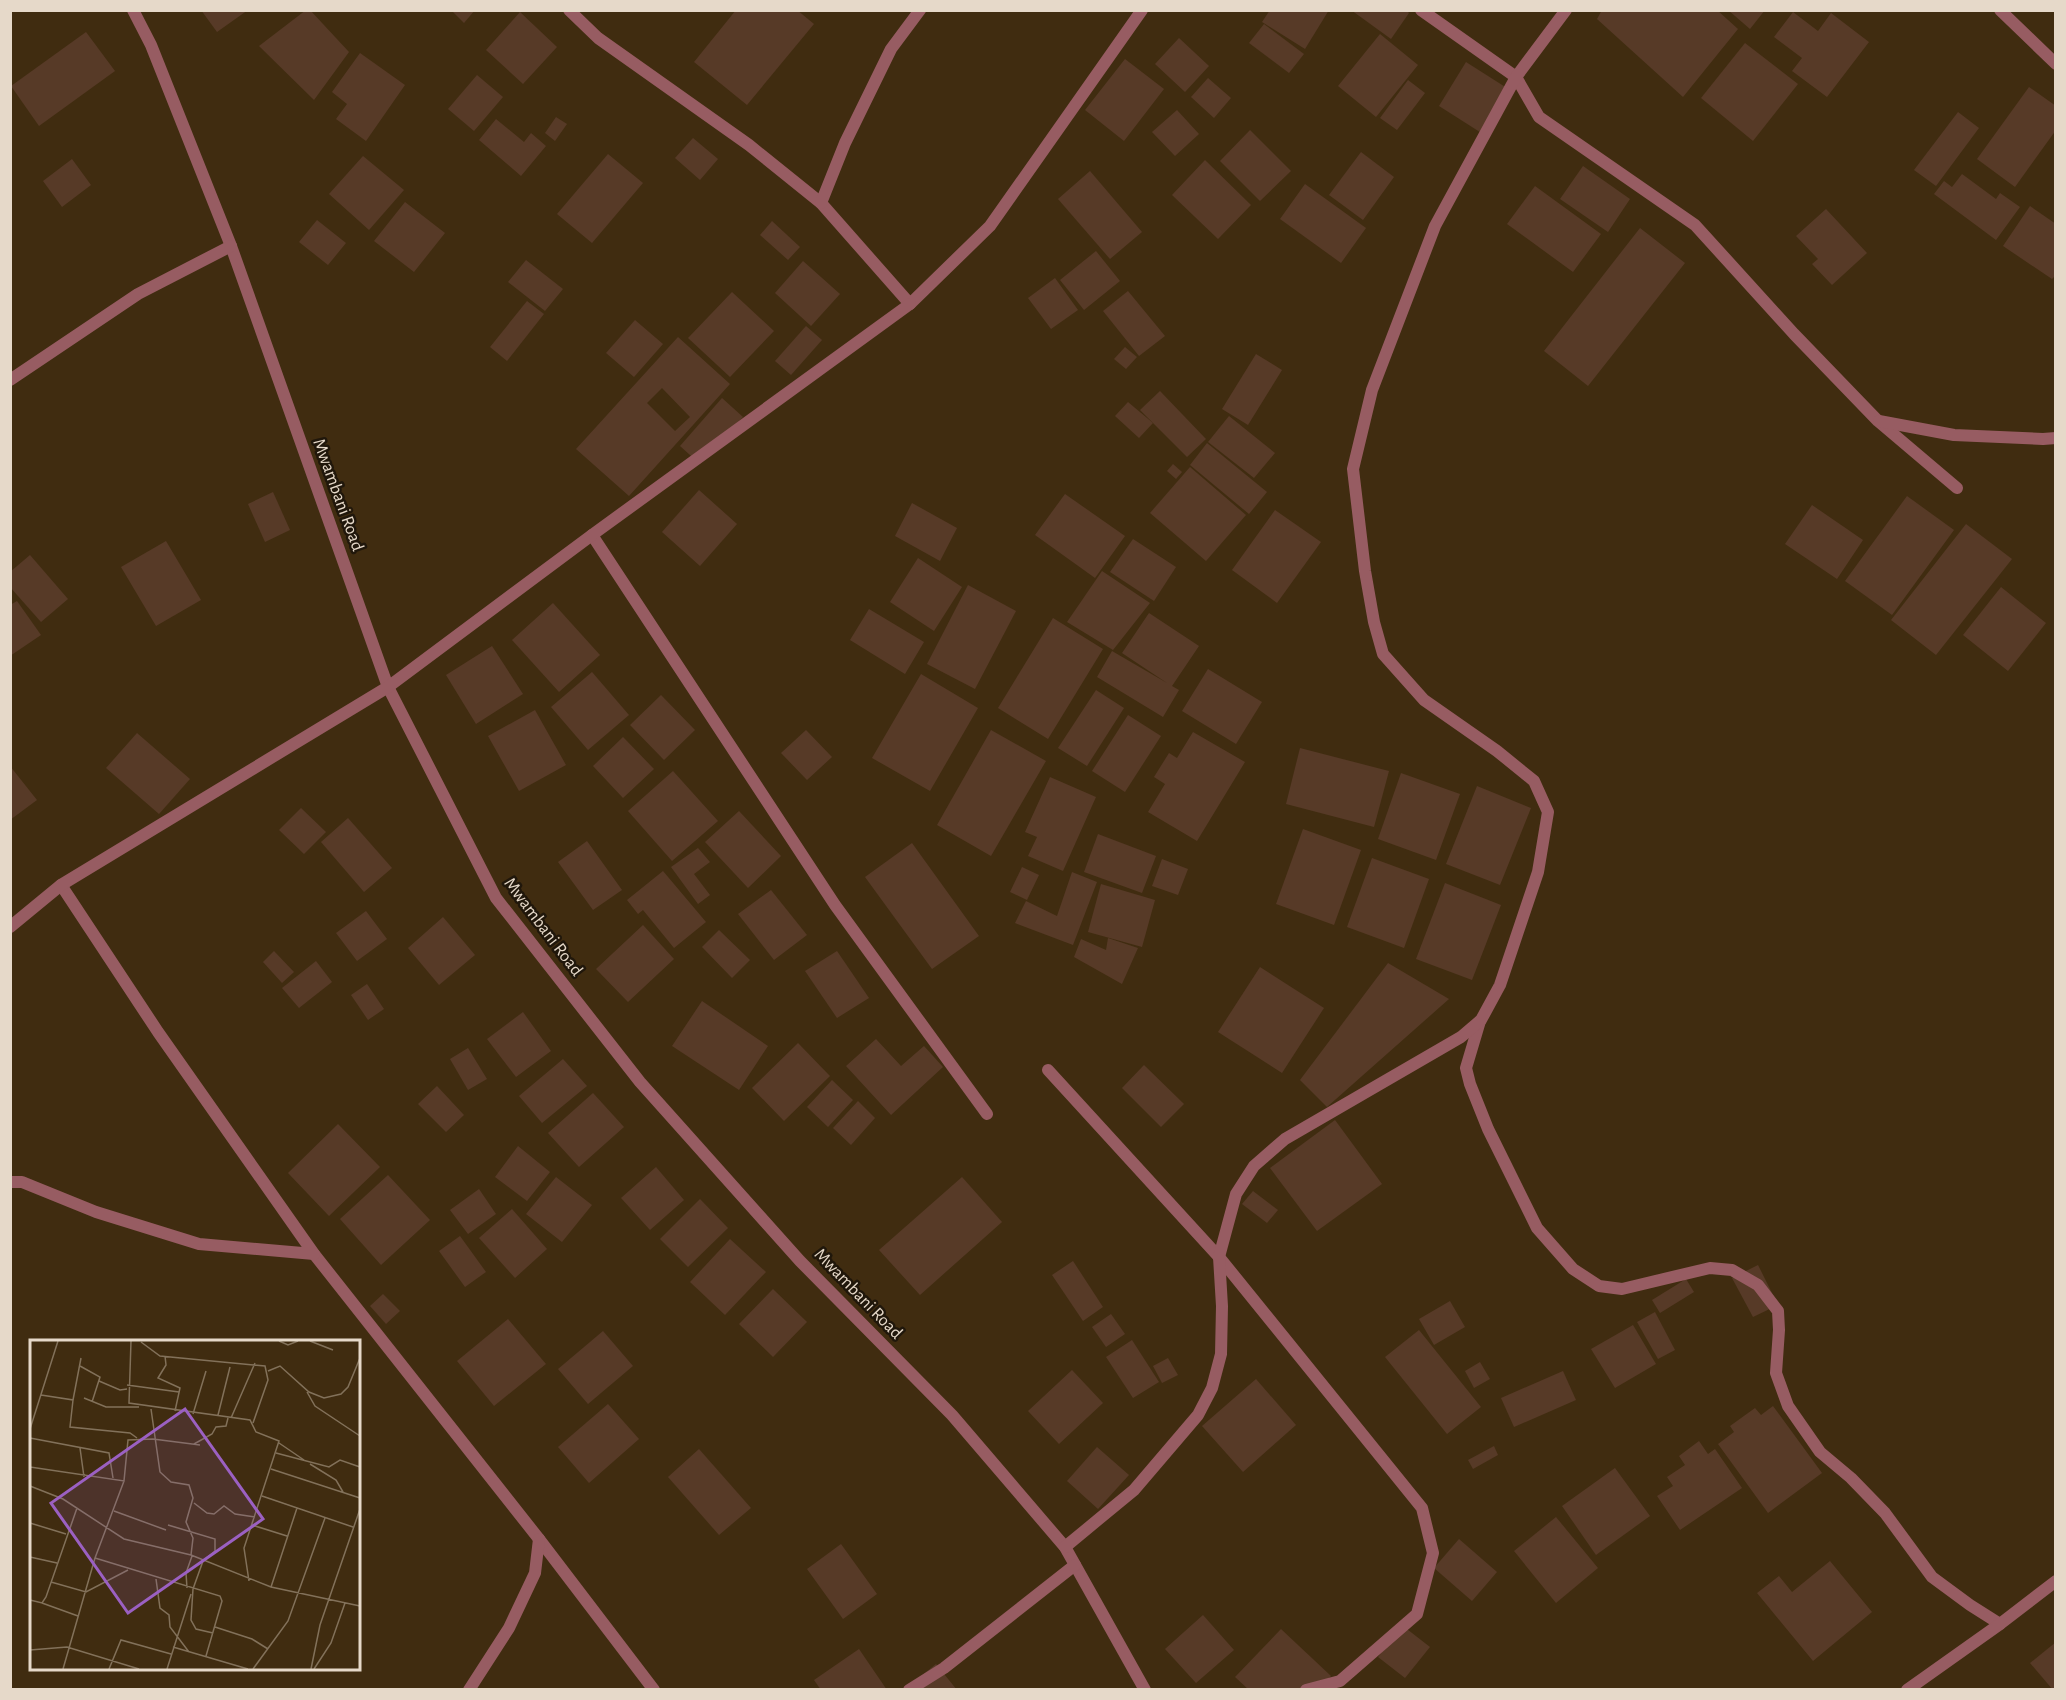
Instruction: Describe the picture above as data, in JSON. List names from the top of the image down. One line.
{"streets":{"street":["Mwambani Road"]}}
